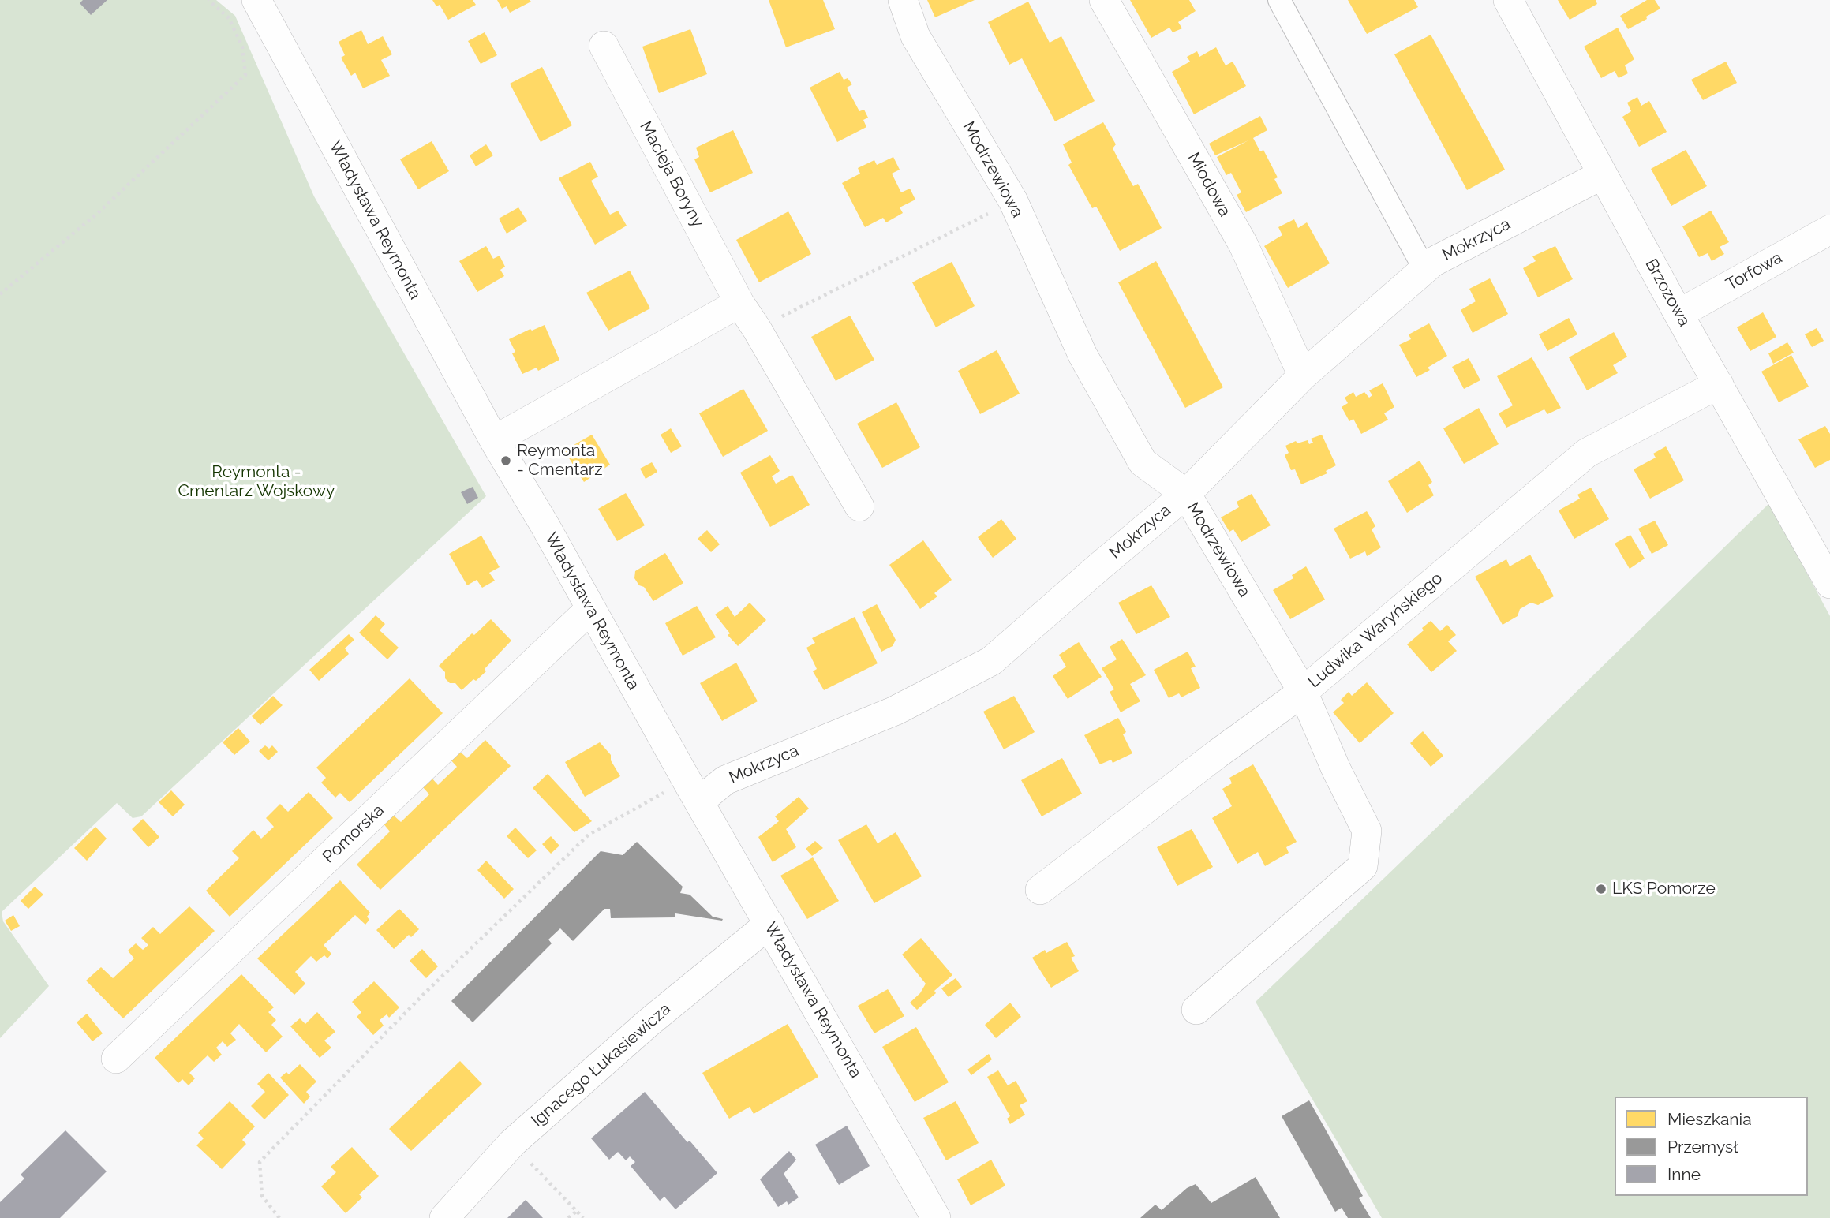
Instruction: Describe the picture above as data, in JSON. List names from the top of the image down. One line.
{"streets":{"street":["Modrzewiowa","Macieja Boryny","Miodowa","Władysława Reymonta","Mokrzyca","Torfowa","Brzozowa","Ludwika Waryńskiego","Pomorska","Ignacego Łukasiewicza"]},"crossings":[["Modrzewiowa","Mokrzyca"],["Modrzewiowa","Ludwika Waryńskiego"],["Miodowa","Mokrzyca"],["Władysława Reymonta","Mokrzyca"],["Władysława Reymonta","Pomorska"],["Władysława Reymonta","Ignacego Łukasiewicza"],["Mokrzyca","Brzozowa"],["Torfowa","Brzozowa"],["Brzozowa","Ludwika Waryńskiego"]],"parks":["Reymonta - Cmentarz Wojskowy"],"places":["Reymonta - Cmentarz","LKS Pomorze"],"legend":["Mieszkania","Przemysł","Inne"]}
